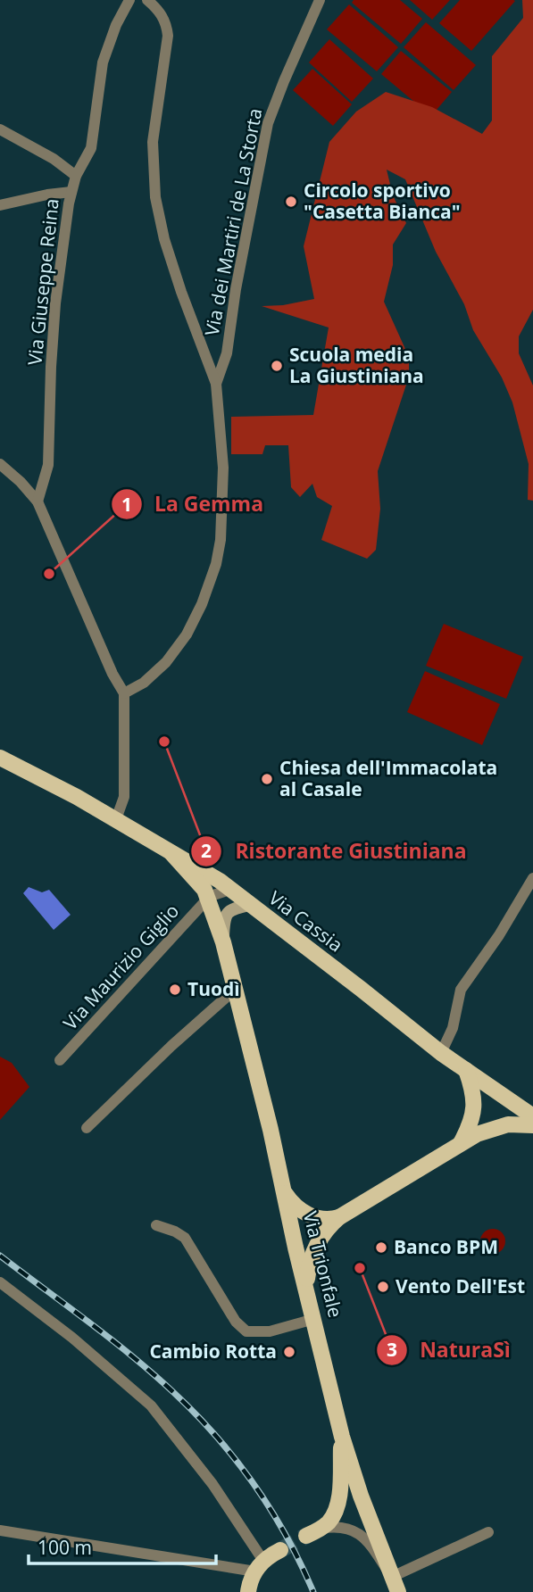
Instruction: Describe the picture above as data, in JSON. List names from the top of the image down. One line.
{"streets":{"main road":["Via Cassia","Via Trionfale"],"street":["Via dei Martiri de La Storta","Via Giuseppe Reina","Via Maurizio Giglio"]},"crossings":[["Via Cassia","Via Trionfale"],["Via Maurizio Giglio","Via Trionfale"]],"places":["Circolo sportivo \"Casetta Bianca\"","Scuola media La Giustiniana","La Gemma","Ristorante Giustiniana","Chiesa dell'Immacolata al Casale","Tuodì","Banco BPM","NaturaSì","Vento Dell'Est","Cambio Rotta"],"scale_bar":"100 m"}
